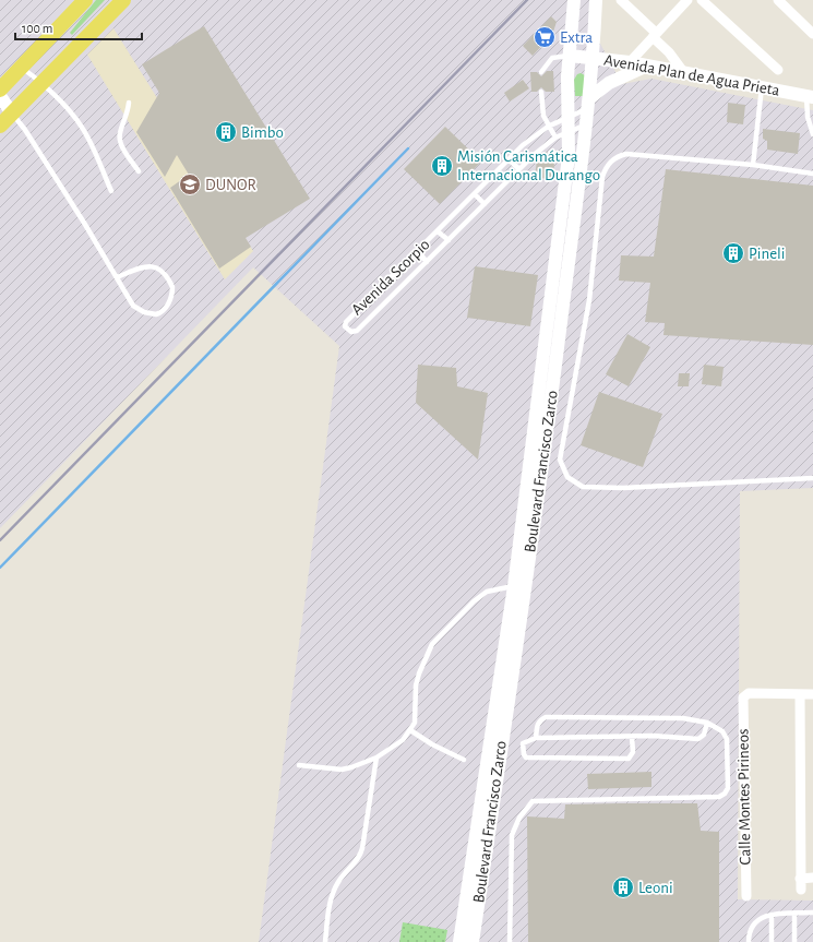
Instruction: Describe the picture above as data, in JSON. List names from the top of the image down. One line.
{"streets":{"main road":["Avenida Plan de Agua Prieta","Boulevard Francisco Zarco"],"street":["Calle Montes Pirineos"],"lane":["Avenida Scorpio"]},"crossings":[["Avenida Plan de Agua Prieta","Boulevard Francisco Zarco"],["Avenida Scorpio","Boulevard Francisco Zarco"]],"places":{"supermarket":["Extra"],"building":["Bimbo","Misión Carismática Internacional Durango","Pineli","Leoni"],"school or university":["DUNOR"]},"scale_bar":"100 m"}
